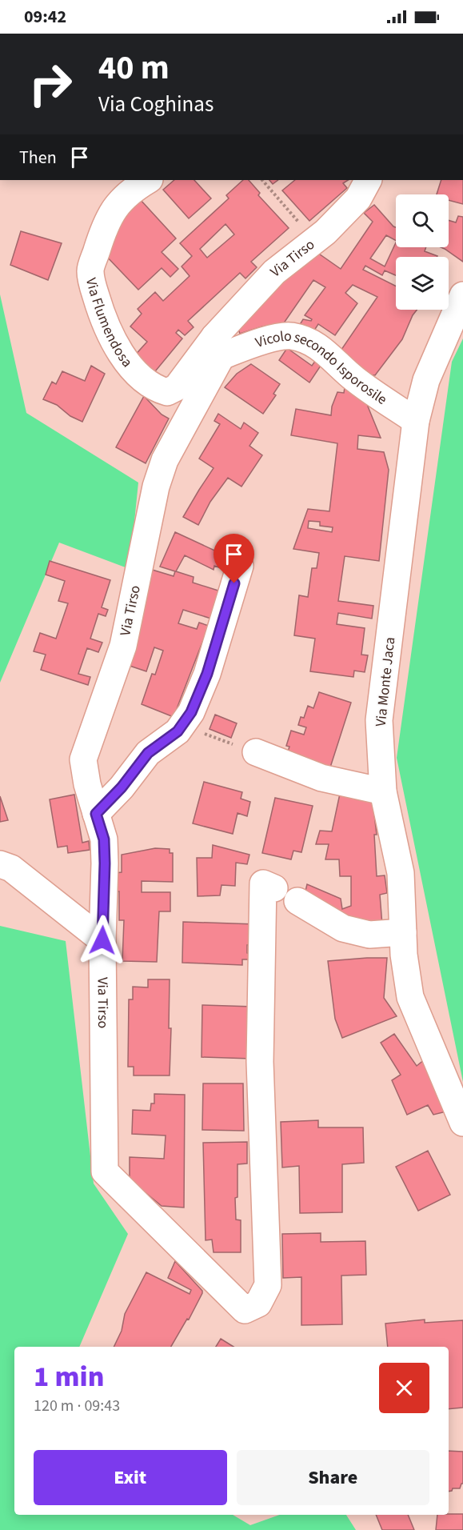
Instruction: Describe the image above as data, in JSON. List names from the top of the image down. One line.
{"streets":{"street":["Via Tirso","Via Flumendosa","Vicolo secondo Isporosile","Via Monte Jaca"]},"crossings":[["Via Tirso","Via Flumendosa"],["Via Tirso","Vicolo secondo Isporosile"],["Via Flumendosa","Vicolo secondo Isporosile"],["Vicolo secondo Isporosile","Via Monte Jaca"]],"page":{"status":"09:42","turn":["40 m","Via Coghinas"],"then":"Then","heading":["1 min","120 m · 09:43"],"buttons":["Exit","Share"]}}
